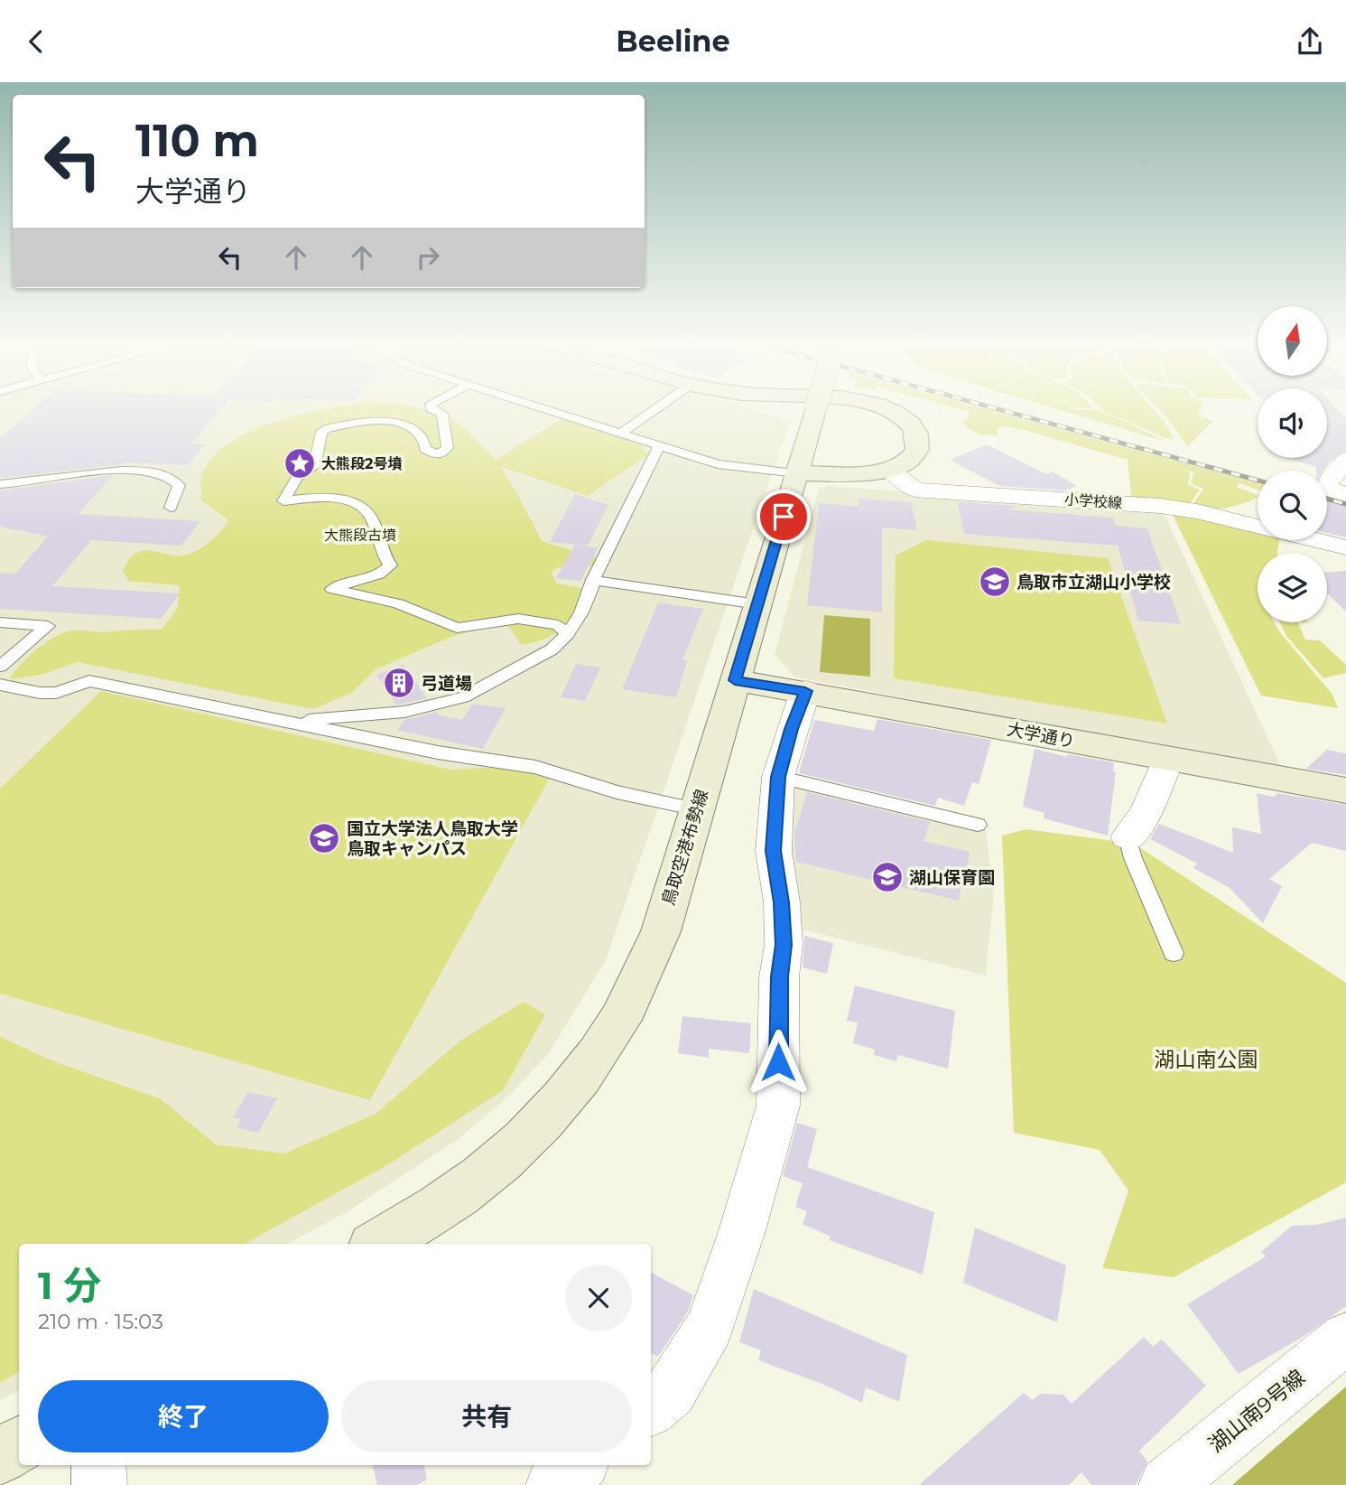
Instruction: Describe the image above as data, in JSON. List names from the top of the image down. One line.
{"streets":{"main road":["大学通り","鳥取空港布勢線"],"street":["小学校線","湖山南9号線"]},"crossings":[["大学通り","鳥取空港布勢線"]],"parks":["大熊段古墳","湖山南公園"],"places":{"place":["大熊段2号墳"],"school or university":["鳥取市立湖山小学校","国立大学法人鳥取大学 鳥取キャンパス","湖山保育園"],"building":["弓道場"]},"north":"top","page":{"header":"Beeline","turn":["110 m","大学通り"],"heading":["1 分","210 m · 15:03"],"buttons":["終了","共有"]}}
